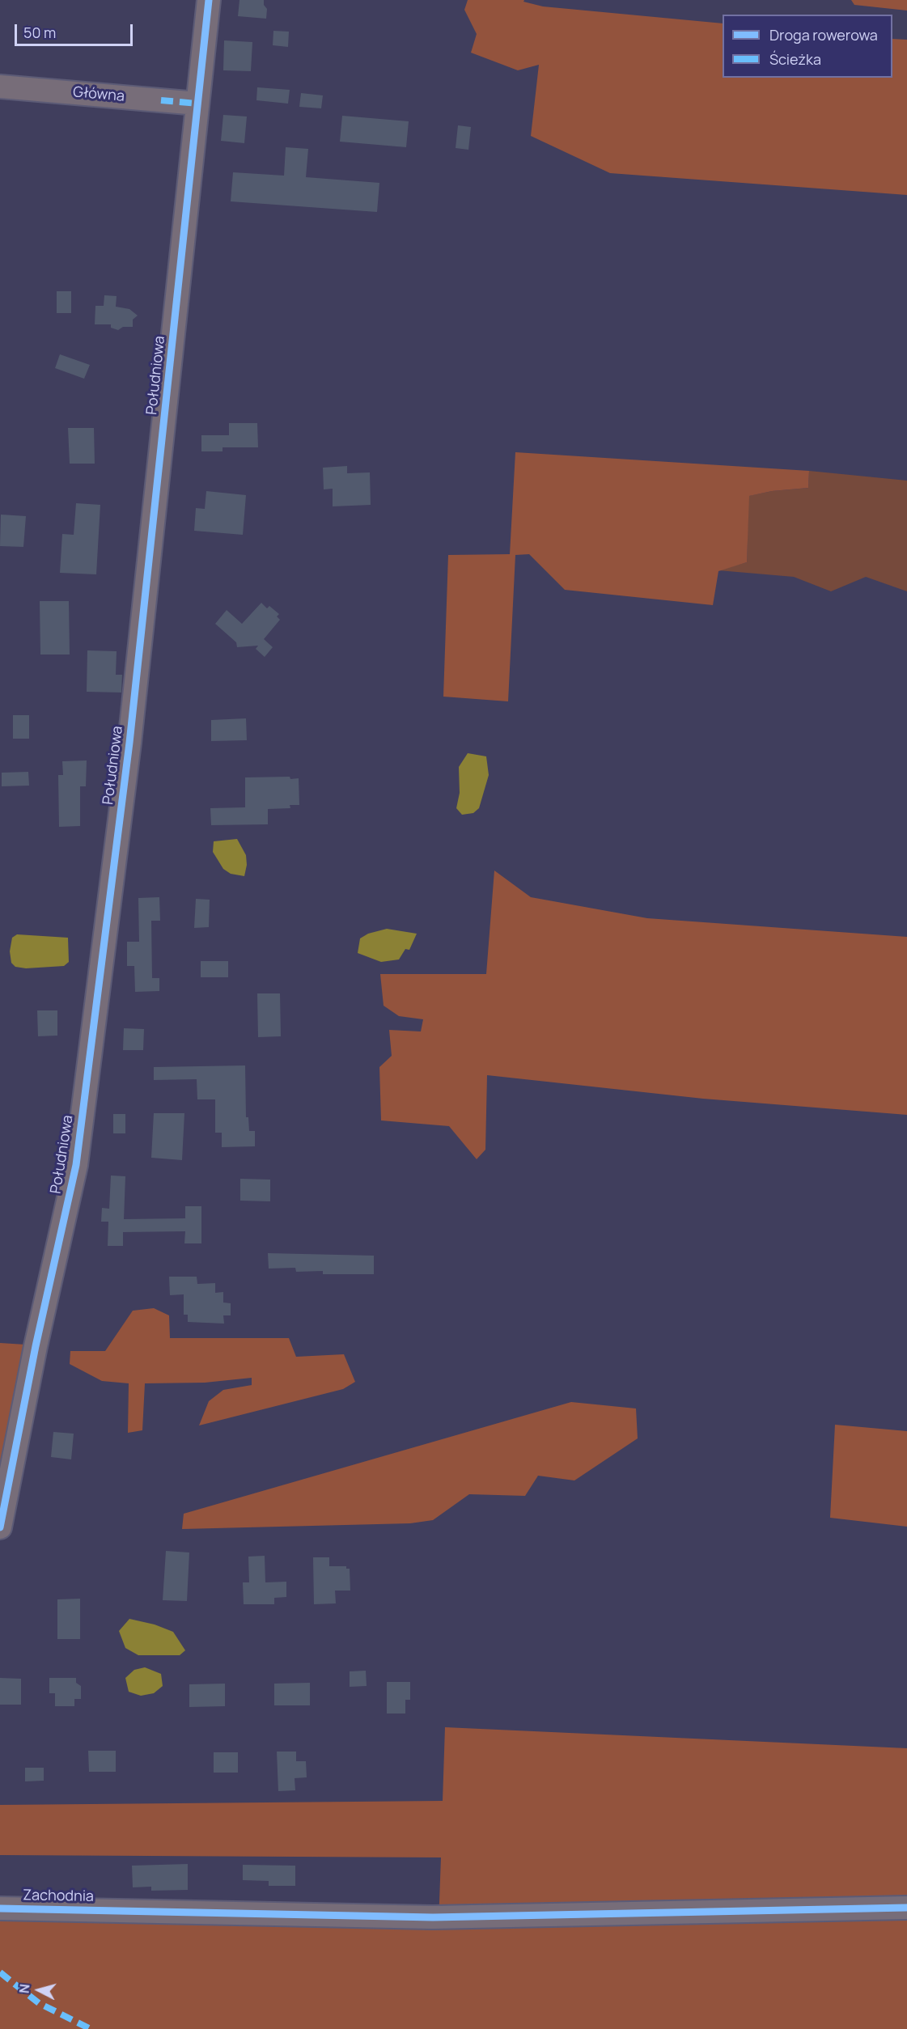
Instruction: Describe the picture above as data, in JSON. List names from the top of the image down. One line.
{"streets":{"street":["Główna","Południowa","Zachodnia"]},"crossings":[["Główna","Południowa"]],"legend":["Droga rowerowa","Ścieżka"],"scale_bar":"50 m","north":"left"}
